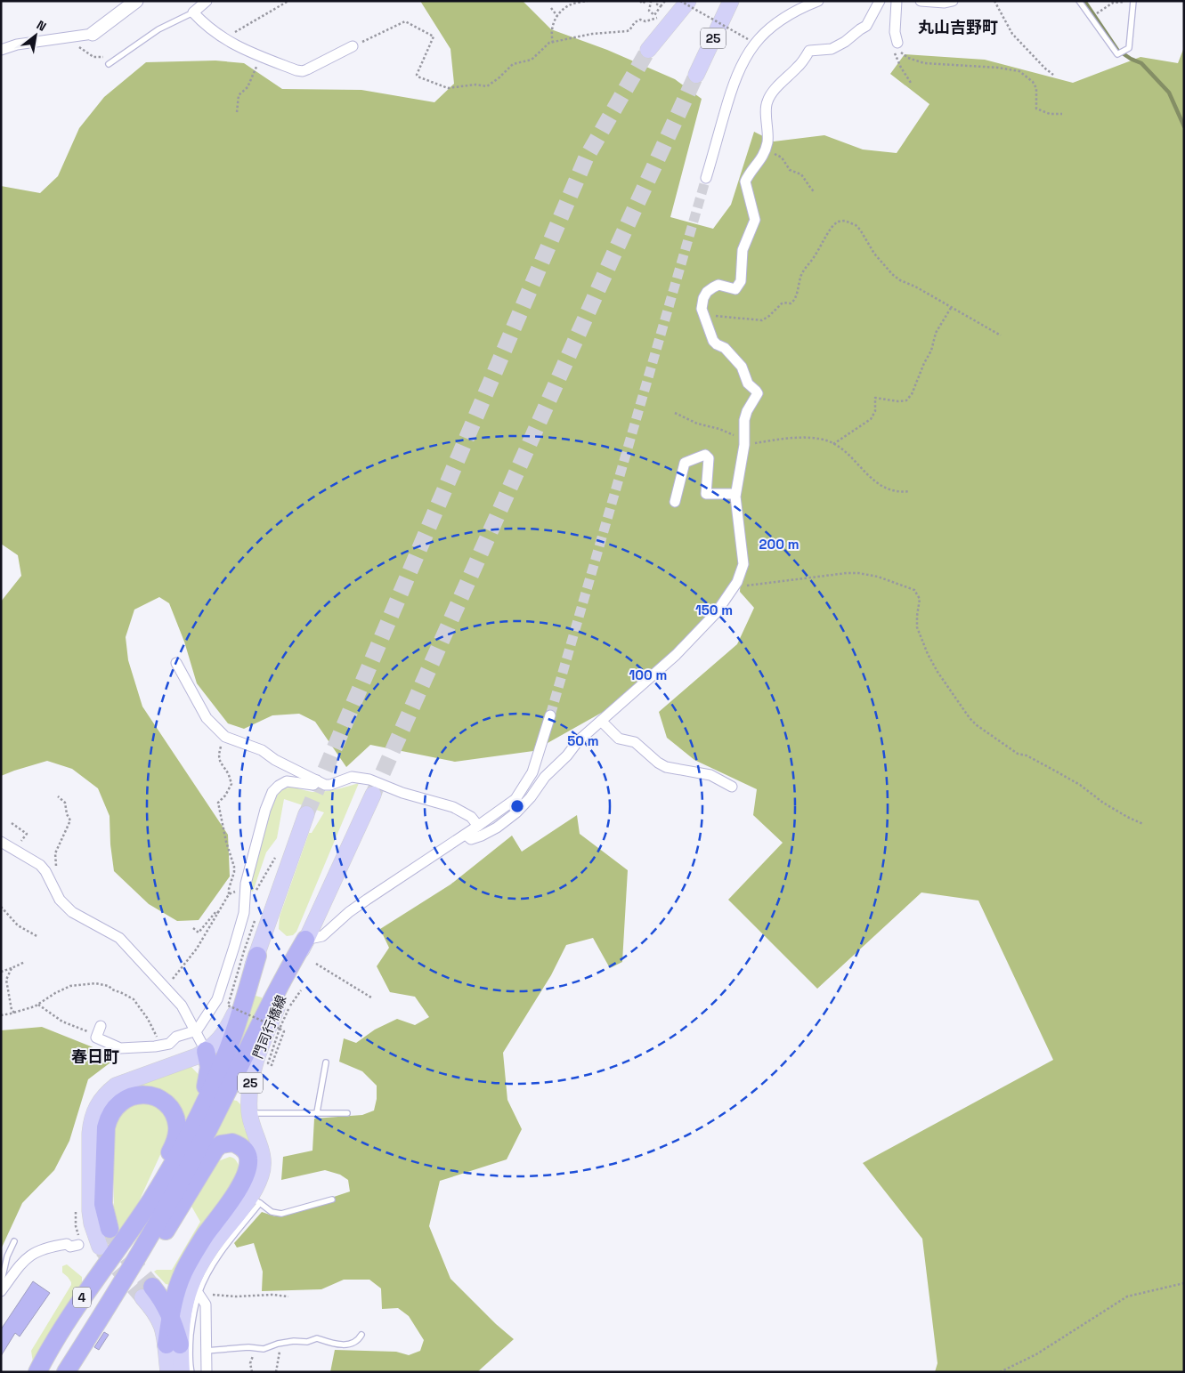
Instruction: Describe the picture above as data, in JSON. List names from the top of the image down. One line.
{"streets":{"highway":["4"],"main road":["25","門司行橋線"]},"districts":["丸山吉野町","春日町"],"north":"top right","rings":["200 m","150 m","100 m","50 m"]}
